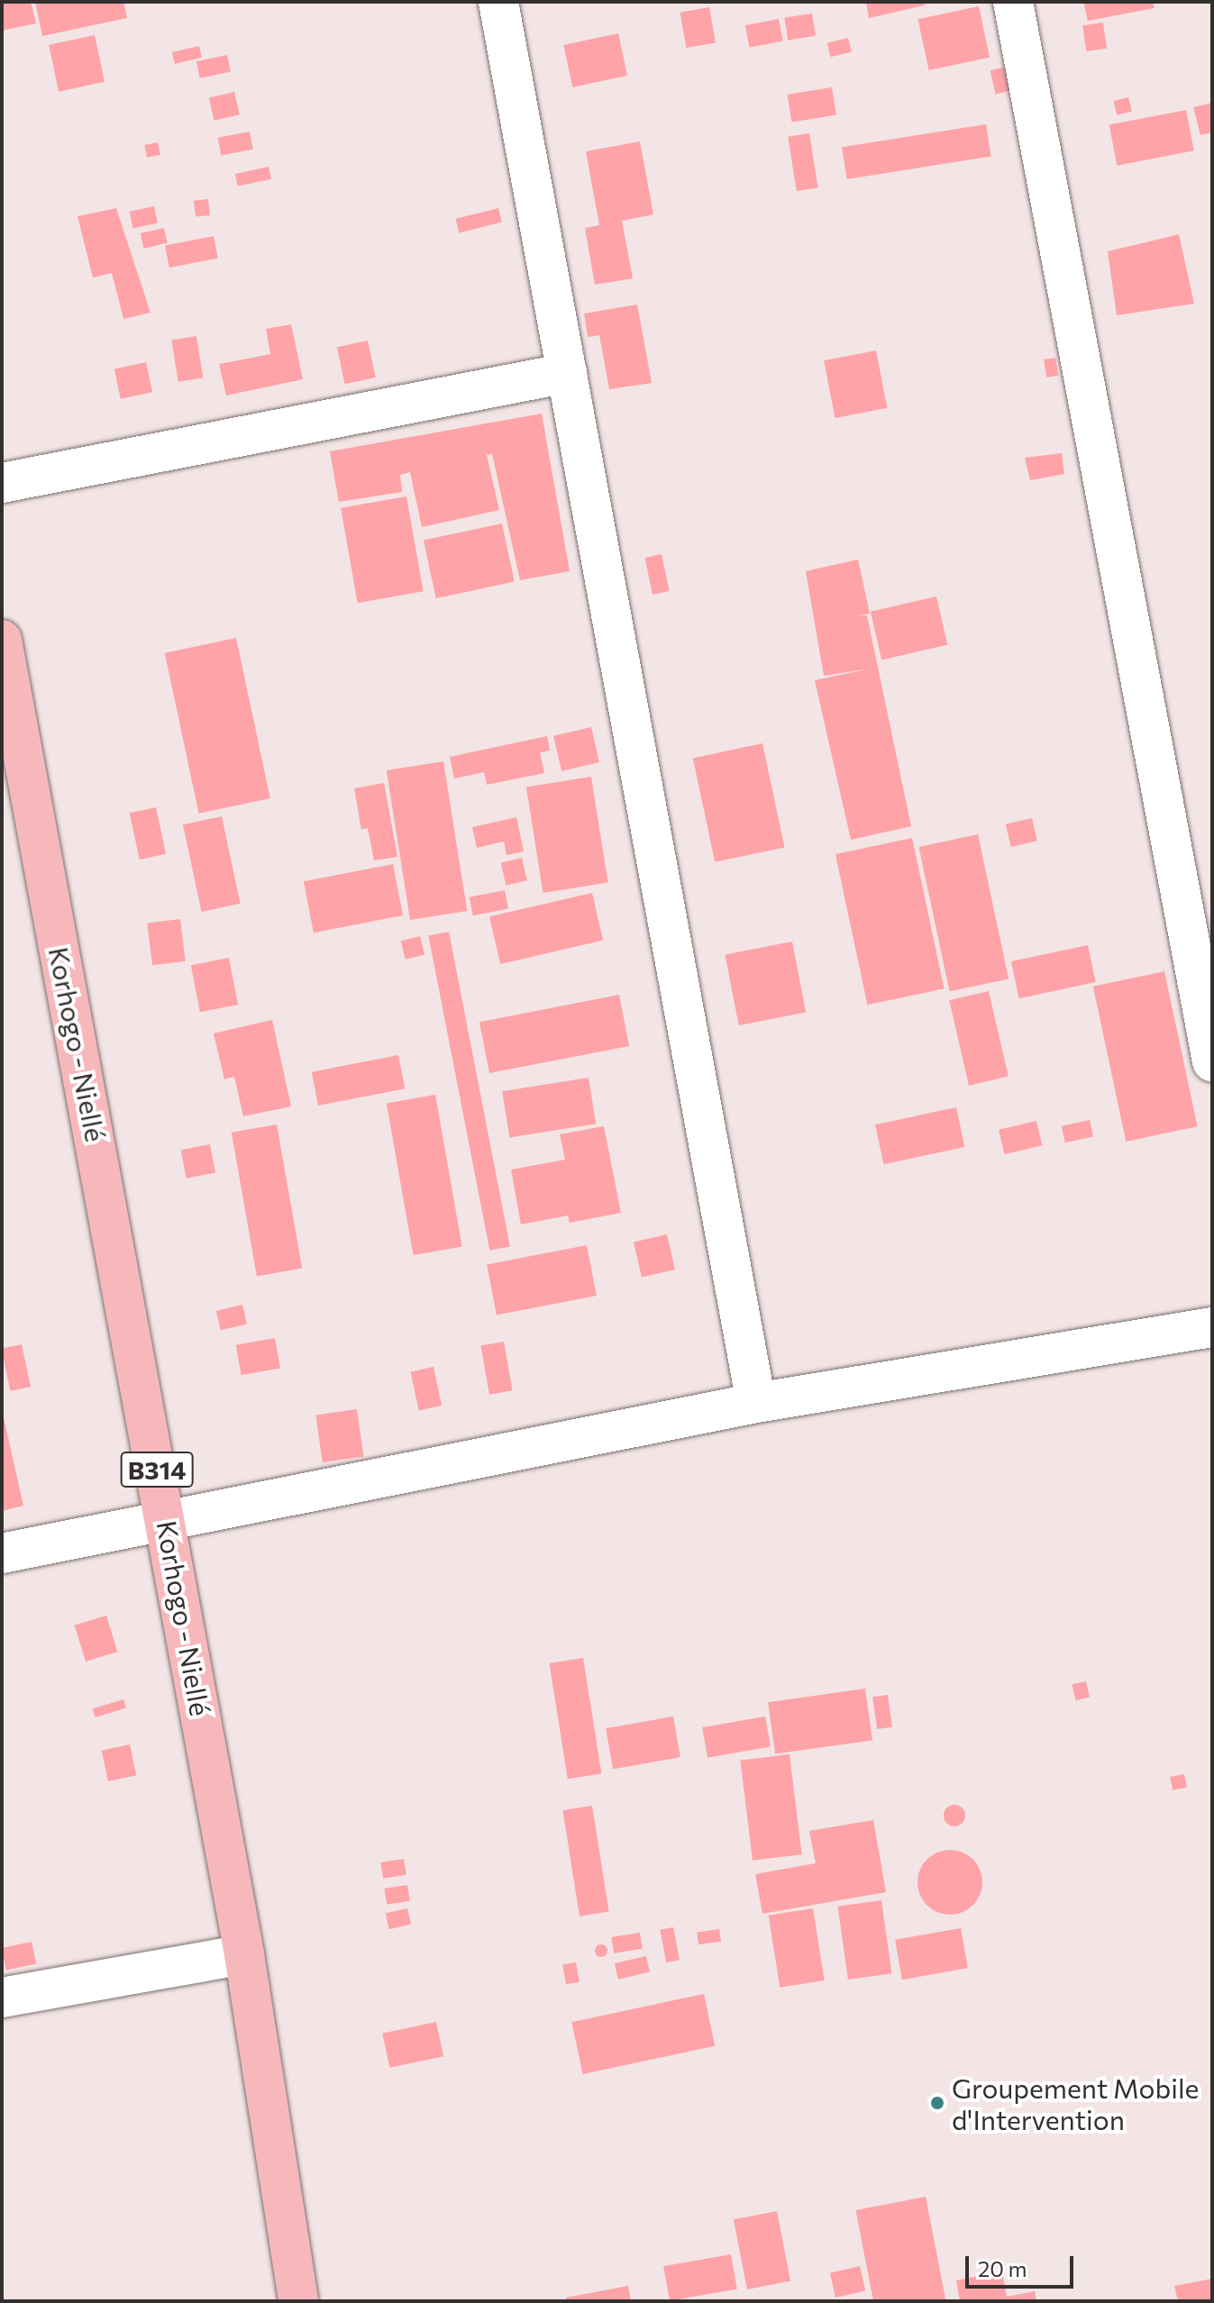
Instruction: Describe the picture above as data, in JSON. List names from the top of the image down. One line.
{"streets":{"main road":["Korhogo - Niellé","B314"]},"places":["Groupement Mobile d'Intervention"],"scale_bar":"20 m"}
